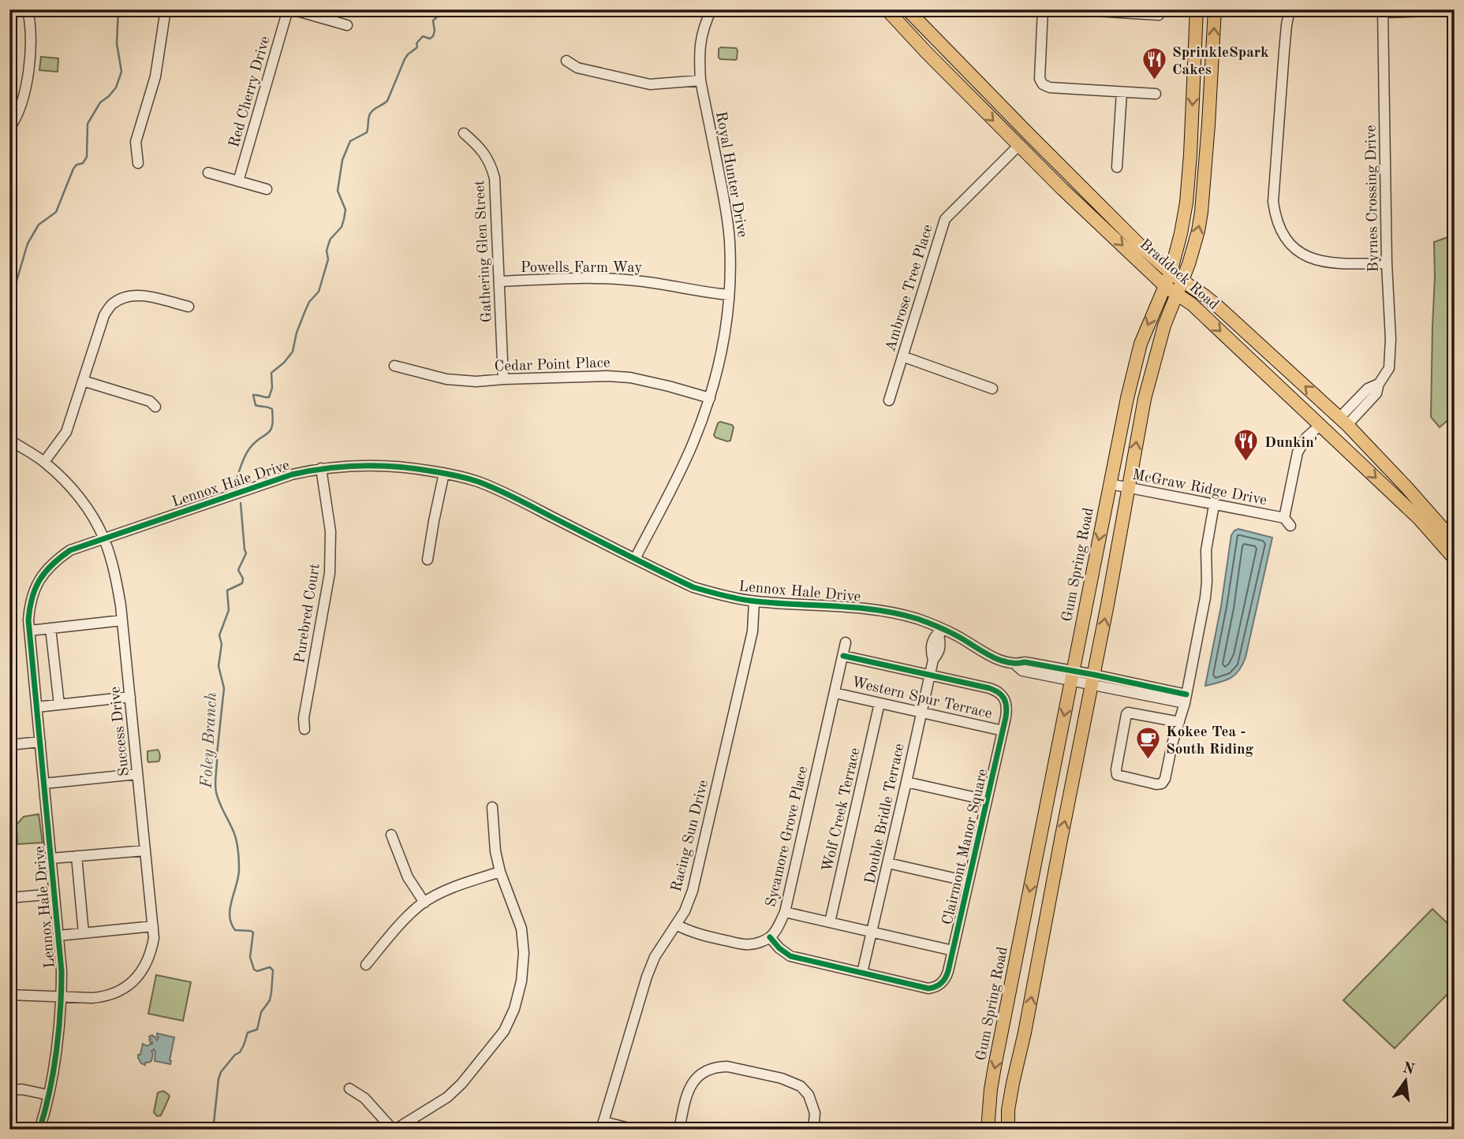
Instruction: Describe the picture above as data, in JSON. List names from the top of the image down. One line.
{"streets":{"main road":["Braddock Road","Gum Spring Road"],"street":["Red Cherry Drive","Royal Hunter Drive","Byrnes Crossing Drive","Gathering Glen Street","Powells Farm Way","Ambrose Tree Place","Cedar Point Place","Lennox Hale Drive","McGraw Ridge Drive","Purebred Court","Western Spur Terrace","Success Drive","Wolf Creek Terrace","Double Bridle Terrace","Racing Sun Drive","Sycamore Grove Place","Clairmont Manor Square"]},"crossings":[["Royal Hunter Drive","Powells Farm Way"],["Royal Hunter Drive","Cedar Point Place"],["Royal Hunter Drive","Lennox Hale Drive"],["Byrnes Crossing Drive","Braddock Road"],["Gathering Glen Street","Powells Farm Way"],["Gathering Glen Street","Cedar Point Place"],["Braddock Road","Ambrose Tree Place"],["Braddock Road","McGraw Ridge Drive"],["Braddock Road","Gum Spring Road"],["Lennox Hale Drive","Gum Spring Road"],["Lennox Hale Drive","Purebred Court"],["Lennox Hale Drive","Success Drive"],["Lennox Hale Drive","Double Bridle Terrace"],["Lennox Hale Drive","Racing Sun Drive"],["McGraw Ridge Drive","Gum Spring Road"],["Western Spur Terrace","Wolf Creek Terrace"],["Western Spur Terrace","Double Bridle Terrace"],["Western Spur Terrace","Sycamore Grove Place"],["Western Spur Terrace","Clairmont Manor Square"],["Double Bridle Terrace","Clairmont Manor Square"],["Sycamore Grove Place","Clairmont Manor Square"]],"water":["Foley Branch"],"places":{"restaurant":["SprinkleSpark Cakes","Dunkin'"],"cafe":["Kokee Tea - South Riding"]},"north":"top"}
